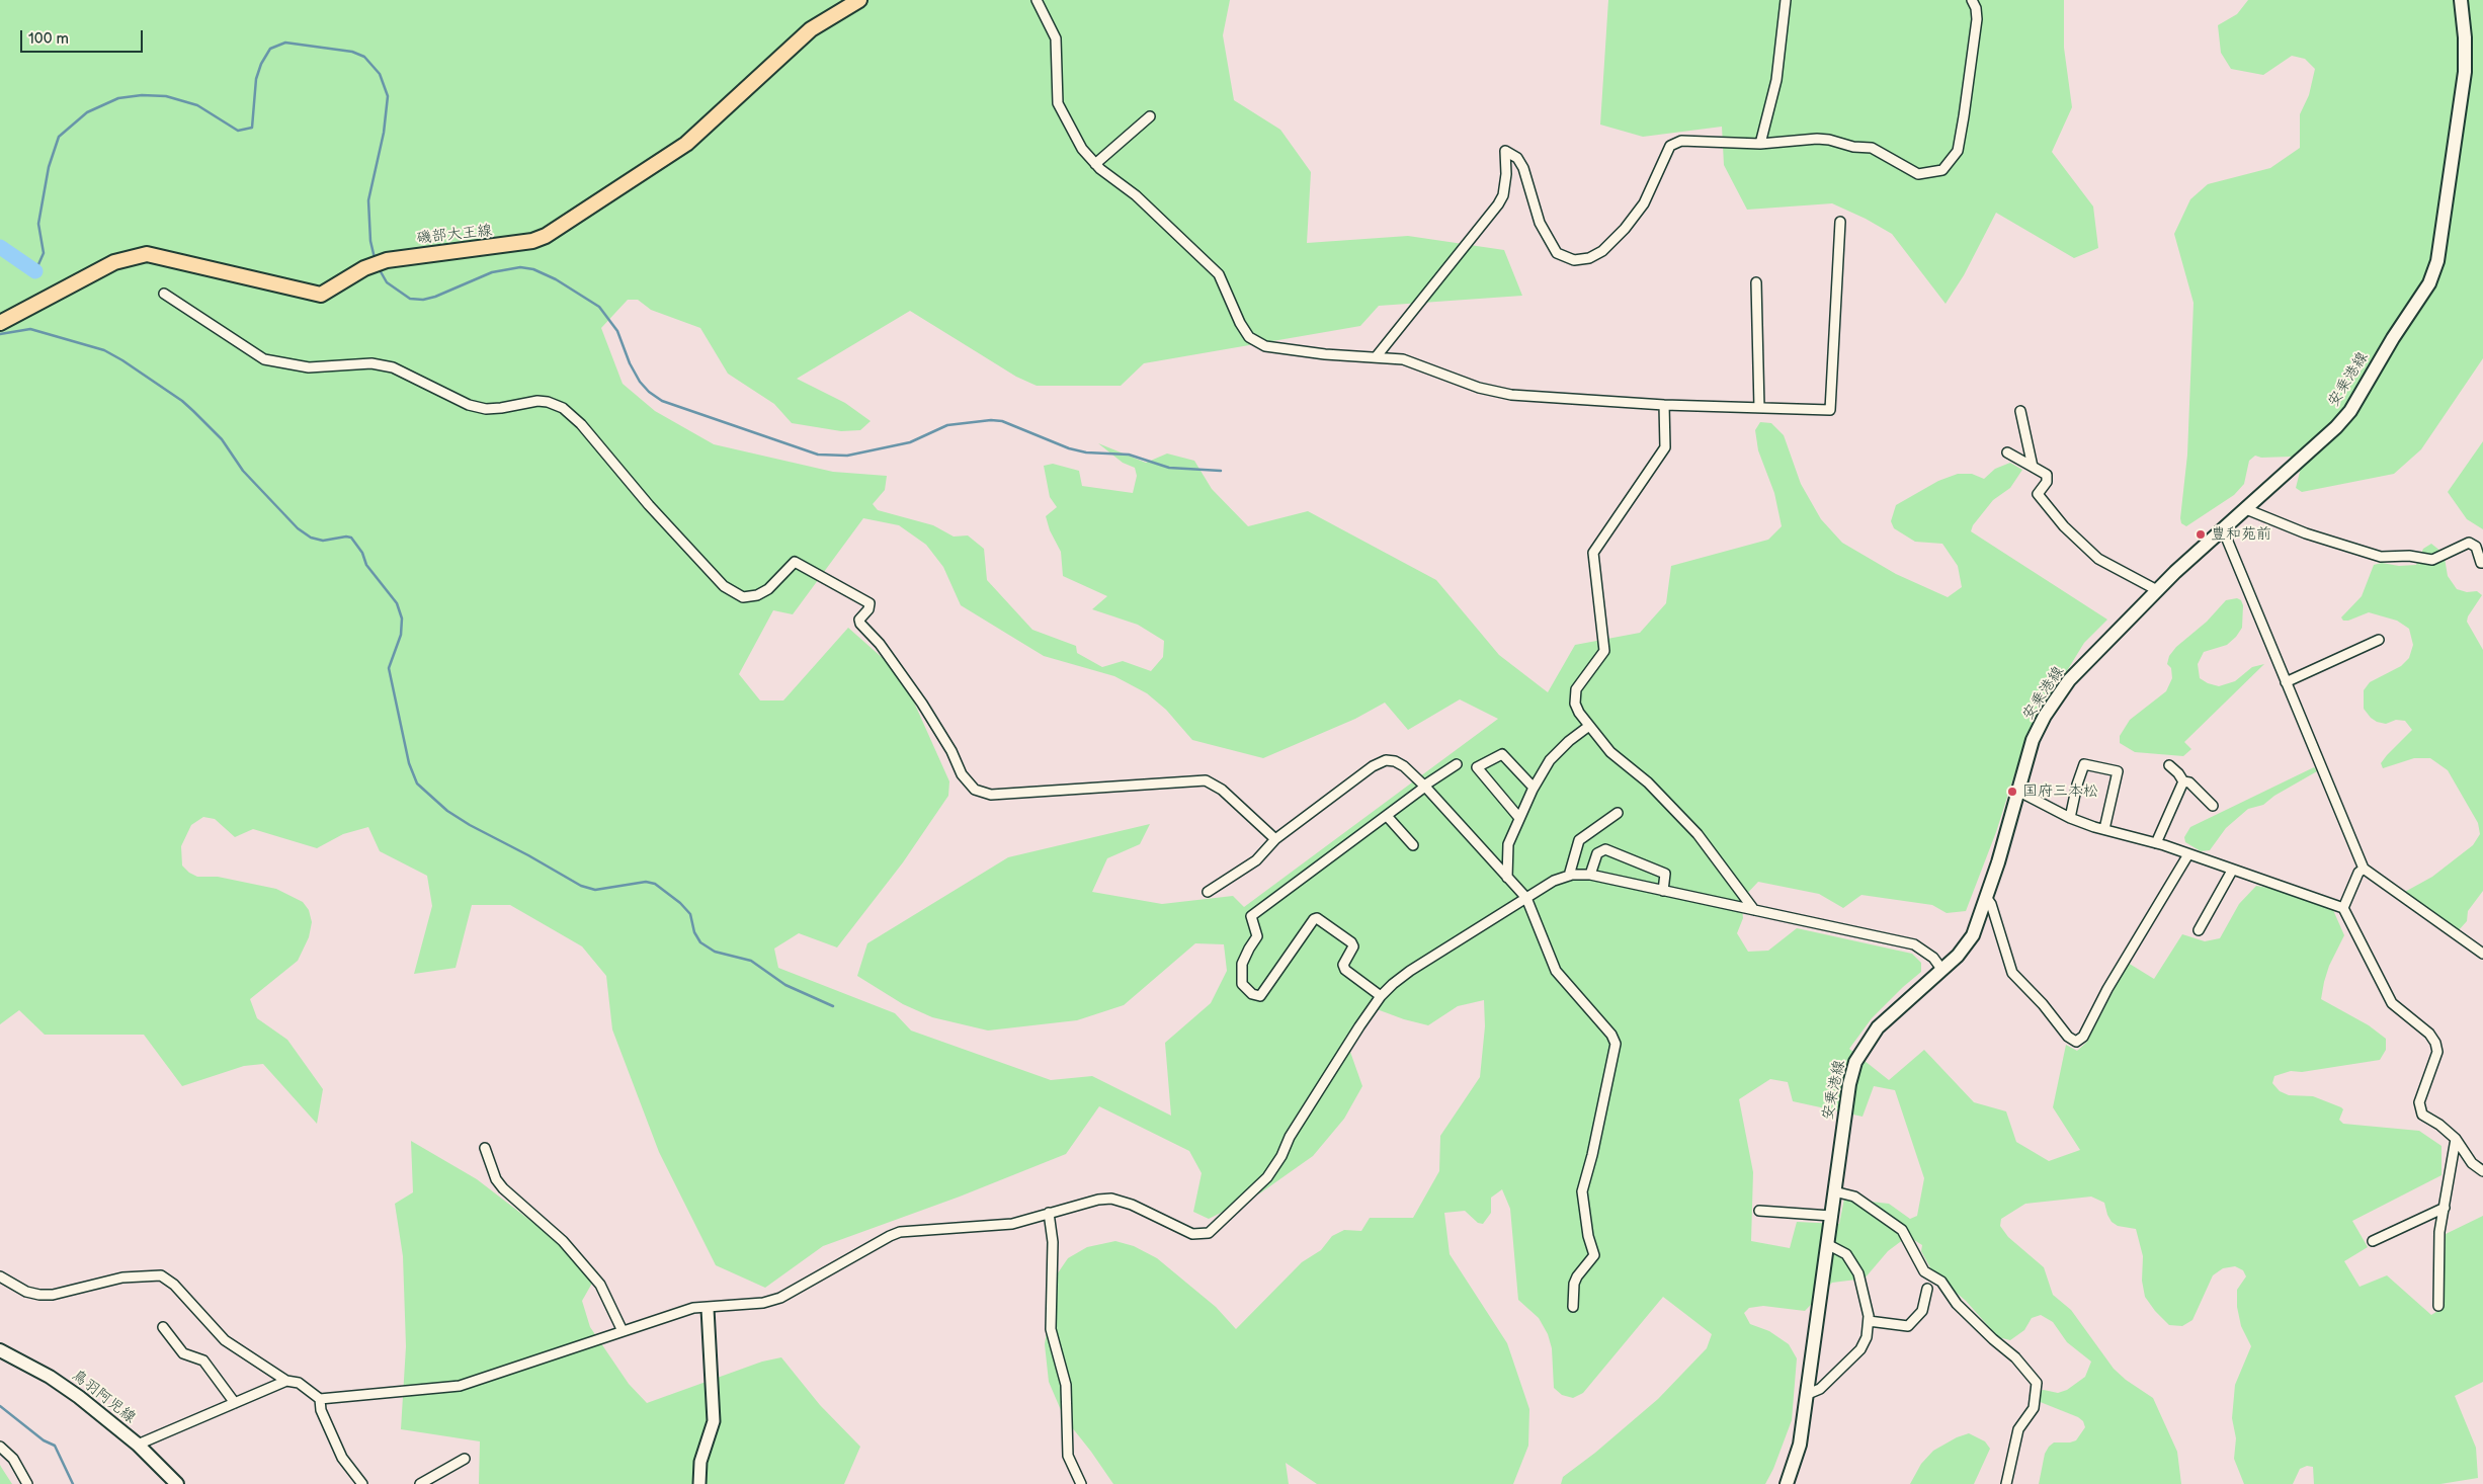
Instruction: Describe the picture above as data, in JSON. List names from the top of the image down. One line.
{"streets":{"main road":["磯部大王線","安乗港線","鳥羽阿児線"]},"places":["豊和苑前","国府三本松"],"scale_bar":"100 m"}
